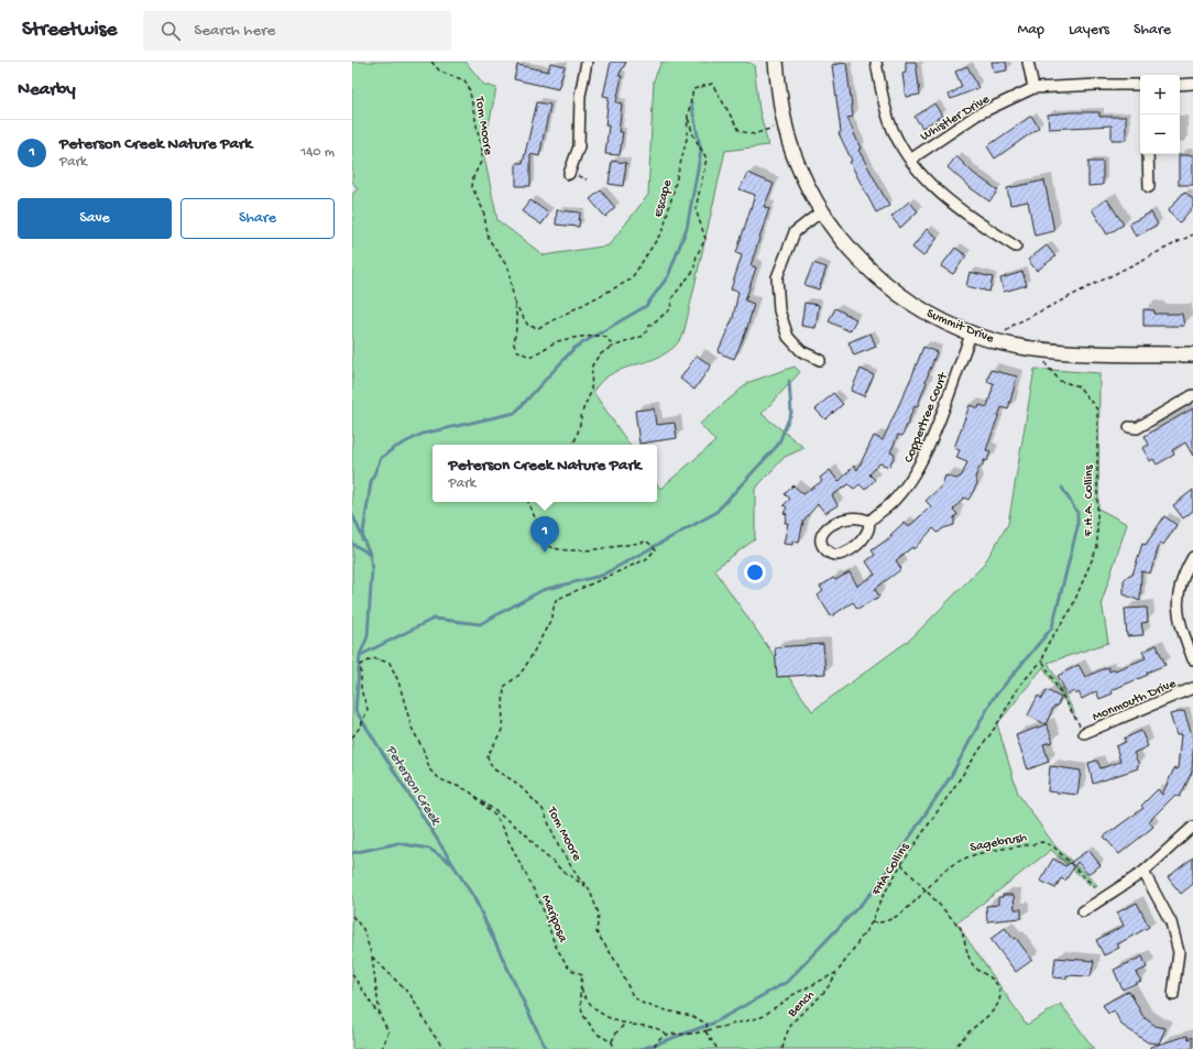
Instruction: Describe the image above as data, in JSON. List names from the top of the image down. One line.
{"streets":{"main road":["Summit Drive"],"street":["Whistler Drive","Coppertree Court","Monmouth Drive"],"path":["Tom Moore","Escape","F.H.A. Collins","Sagebrush","FHA Collins","Mariposa","Bench"]},"crossings":[["Tom Moore","Escape"],["Tom Moore","FHA Collins"],["Escape","Summit Drive"],["Summit Drive","Coppertree Court"],["Summit Drive","F.H.A. Collins"],["F.H.A. Collins","FHA Collins"],["Sagebrush","FHA Collins"],["FHA Collins","Bench"]],"water":["Peterson Creek"],"page":{"header":"Streetwise","search":"Search here","nav":["Map","Layers","Share"],"heading":"Nearby","map_buttons":["+","−"],"list":[{"mark":"1","name":"Peterson Creek Nature Park","note":"Park","value":"140 m"}],"buttons":["Save","Share"],"popup":["Peterson Creek Nature Park","Park"],"pins":"1"}}
